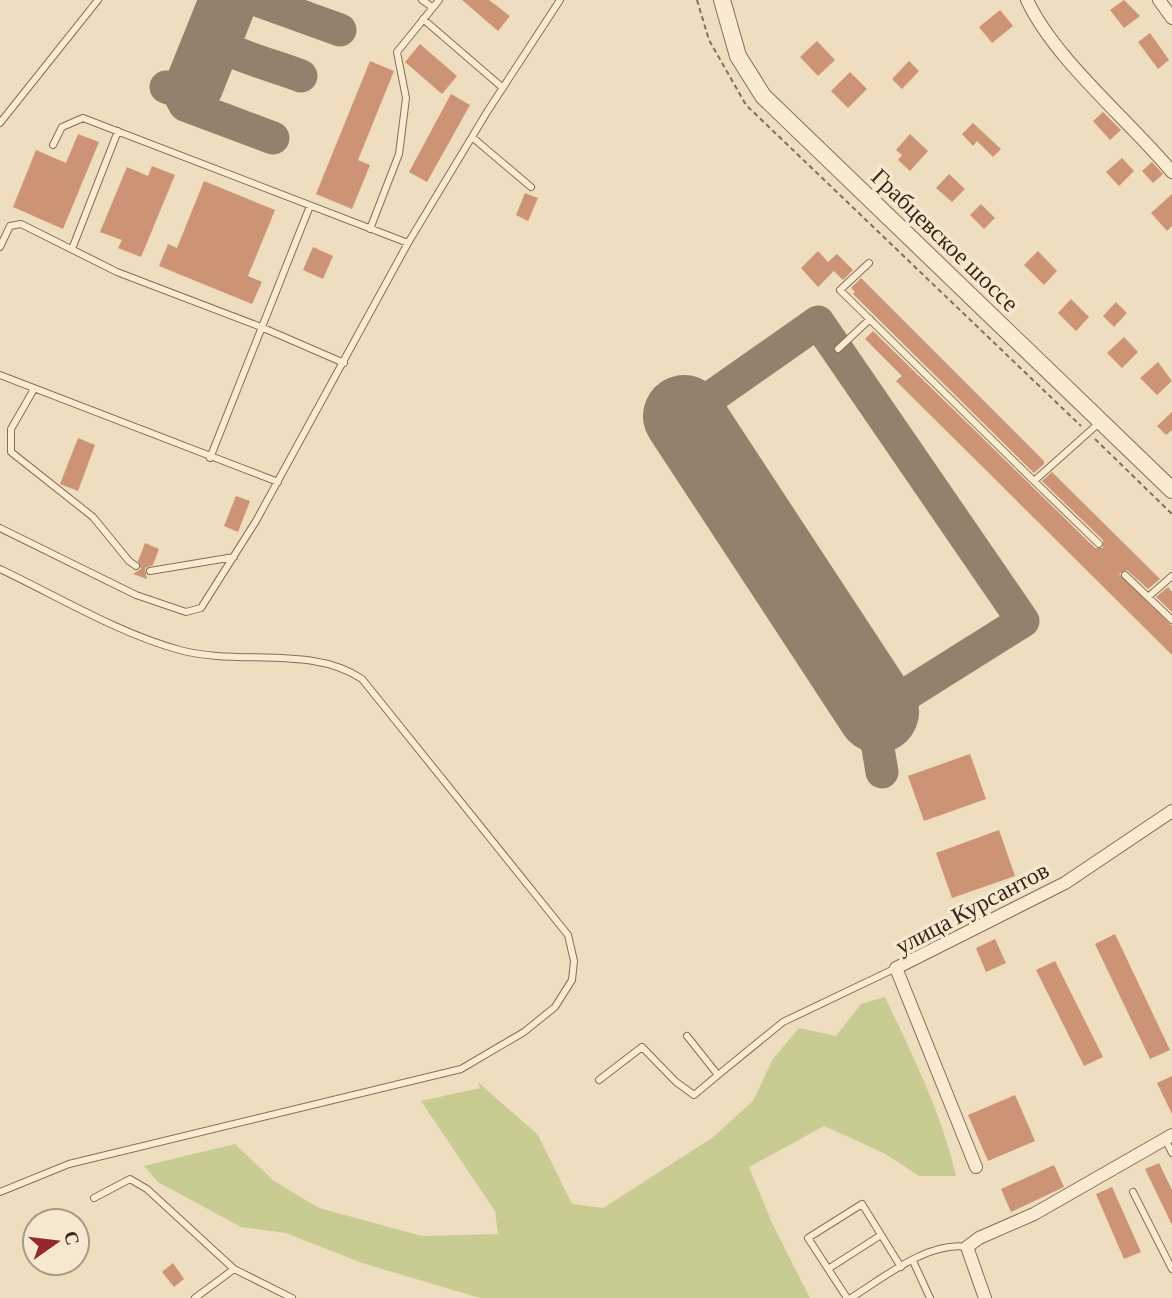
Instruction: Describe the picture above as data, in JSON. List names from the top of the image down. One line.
{"streets":{"street":["Грабцевское шоссе","улица Курсантов"]},"north":"right"}
